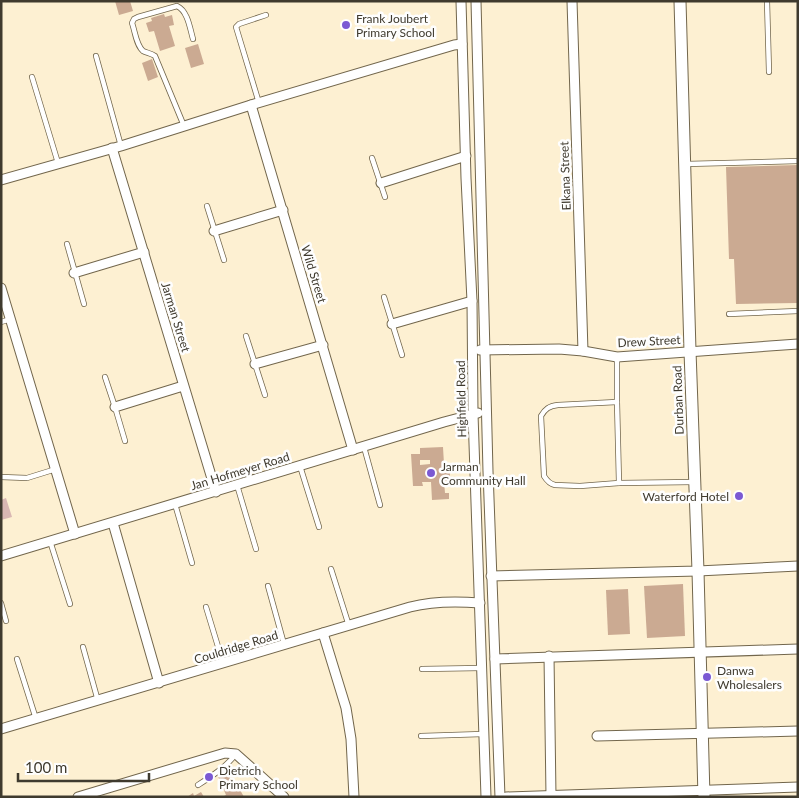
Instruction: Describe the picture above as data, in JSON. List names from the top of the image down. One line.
{"streets":{"street":["Elkana Street","Wild Street","Jarman Street","Drew Street","Highfield Road","Durban Road","Jan Hofmeyer Road","Couldridge Road"]},"crossings":[["Elkana Street","Drew Street"],["Wild Street","Jan Hofmeyer Road"],["Jarman Street","Jan Hofmeyer Road"],["Drew Street","Highfield Road"],["Drew Street","Durban Road"],["Highfield Road","Jan Hofmeyer Road"],["Highfield Road","Couldridge Road"]],"places":["Frank Joubert Primary School","Jarman Community Hall","Waterford Hotel","Danwa Wholesalers","Dietrich Primary School"],"scale_bar":"100 m"}
